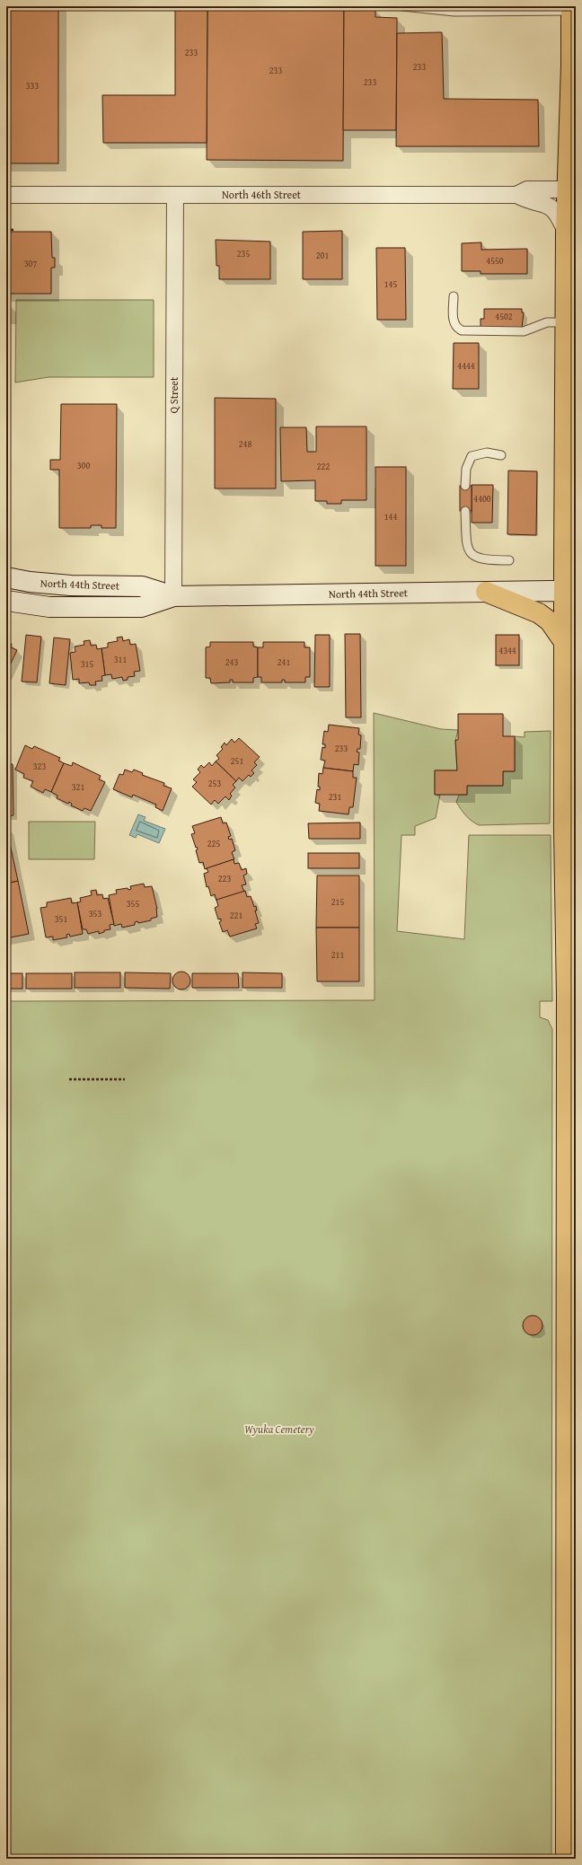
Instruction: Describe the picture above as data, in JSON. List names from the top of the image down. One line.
{"streets":{"main road":["North 44th Street"],"street":["North 46th Street","Q Street"]},"crossings":[["North 46th Street","Q Street"],["Q Street","North 44th Street"]],"parks":["Wyuka Cemetery"],"house_numbers":["233","233","233","233","333","235","201","4550","307","145","4502","4444","248","300","222","4400","144","4344","311","243","241","315","233","251","323","253","321","231","225","223","215","355","353","221","351","211"]}
